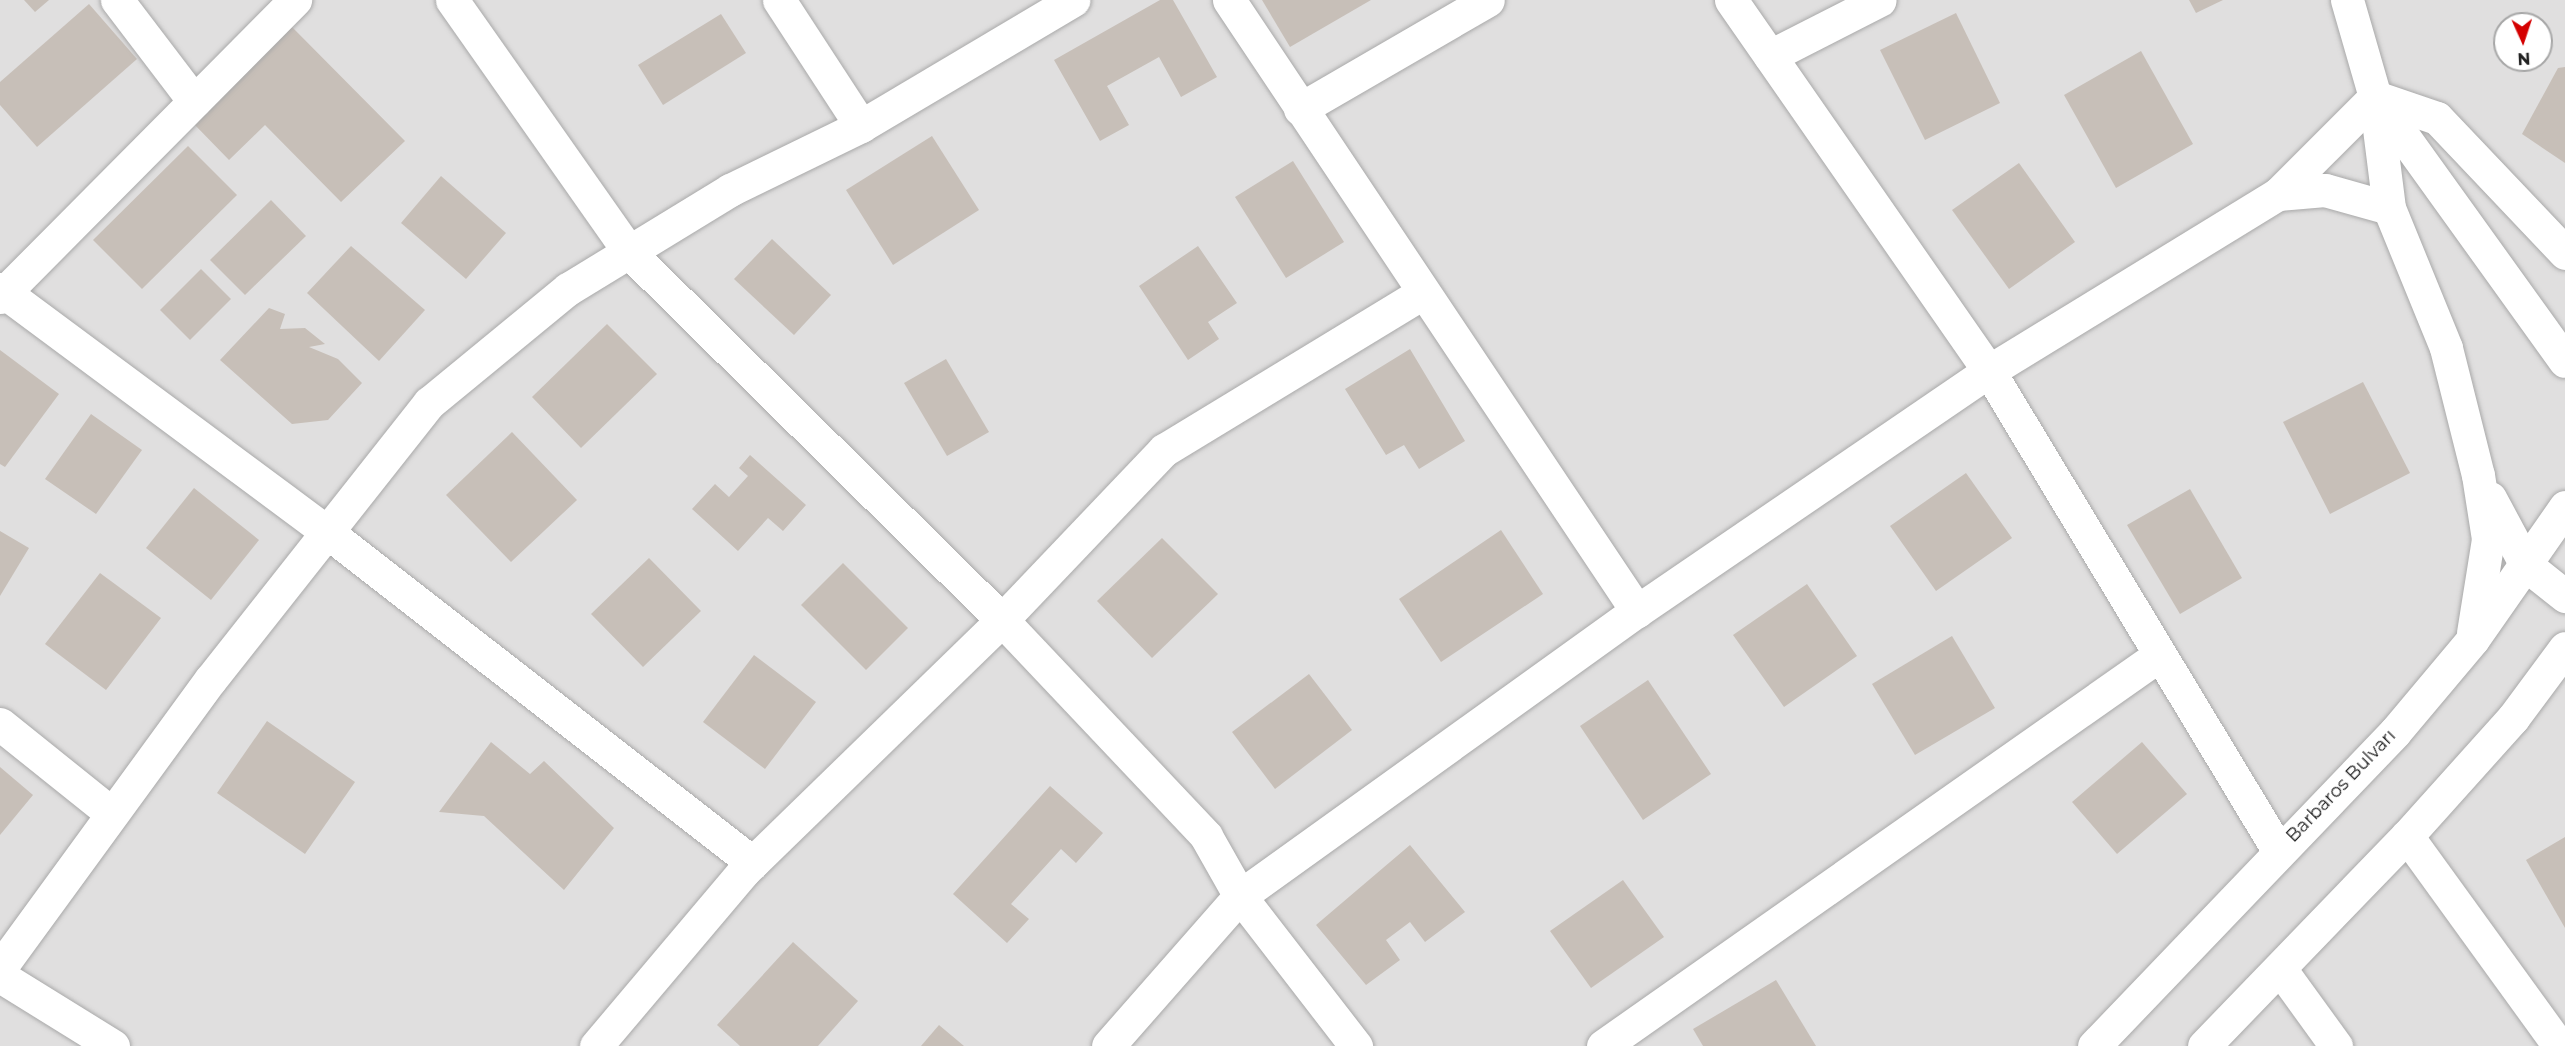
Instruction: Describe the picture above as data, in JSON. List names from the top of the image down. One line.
{"streets":{"street":["Barbaros Bulvarı"]},"north":"bottom"}
